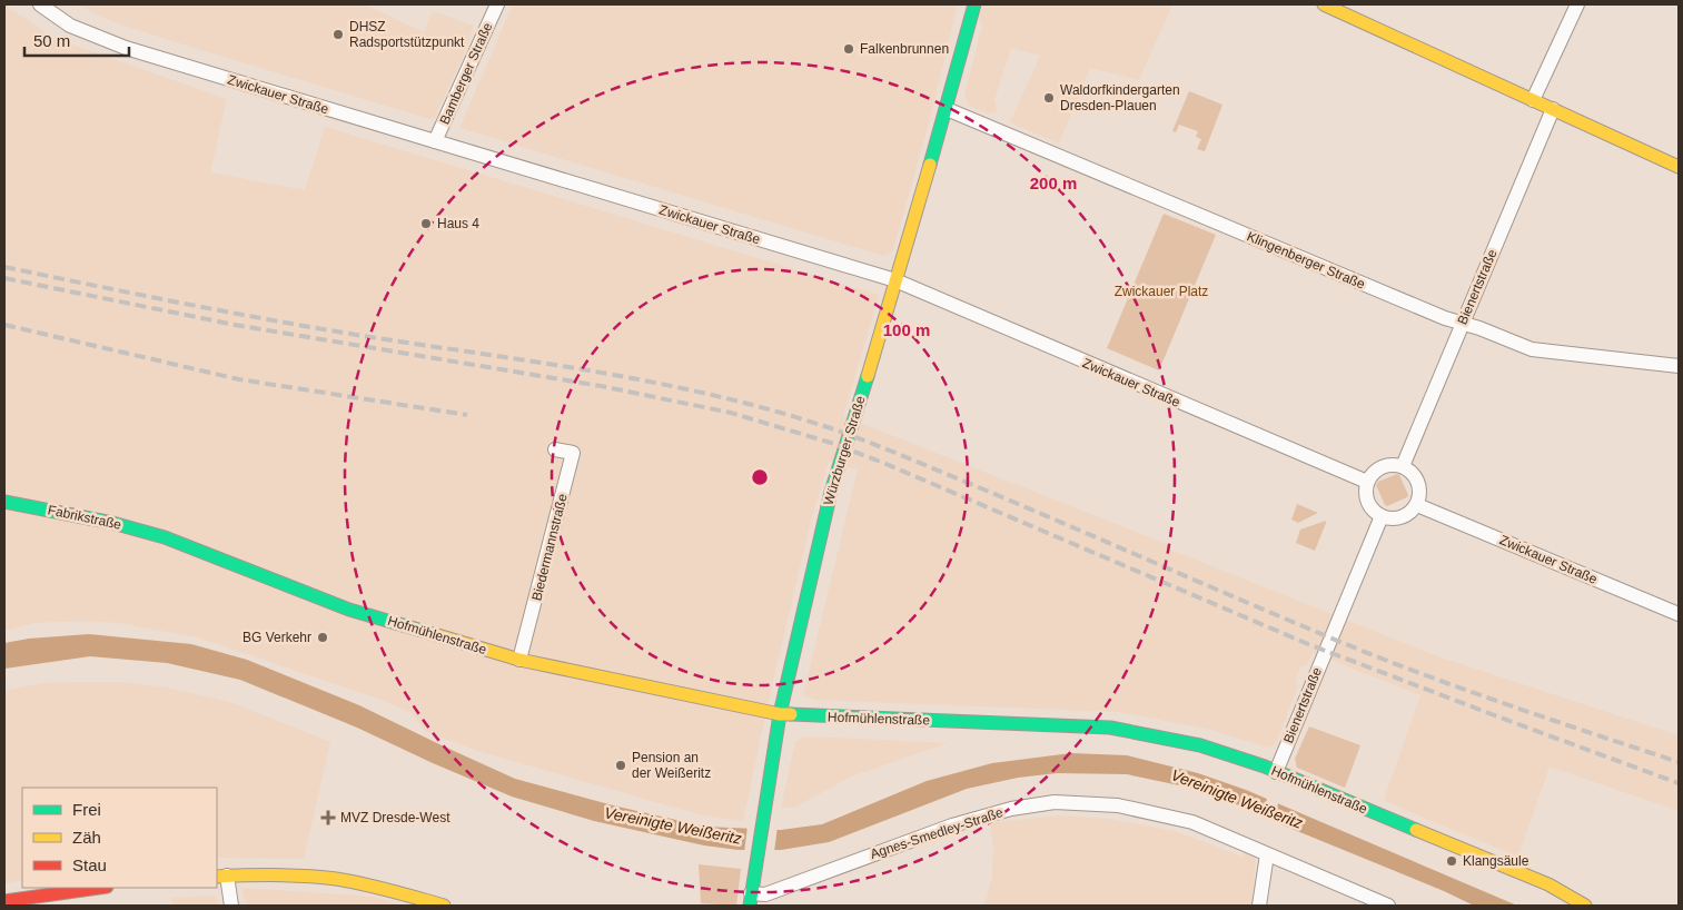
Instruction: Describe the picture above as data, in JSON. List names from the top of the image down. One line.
{"streets":{"street":["Bamberger Straße","Zwickauer Straße","Klingenberger Straße","Bienertstraße","Würzburger Straße","Fabrikstraße","Biedermannstraße","Hofmühlenstraße","Agnes-Smedley-Straße"]},"crossings":[["Bamberger Straße","Zwickauer Straße"],["Zwickauer Straße","Bienertstraße"],["Zwickauer Straße","Würzburger Straße"],["Klingenberger Straße","Bienertstraße"],["Klingenberger Straße","Würzburger Straße"],["Bienertstraße","Hofmühlenstraße"],["Würzburger Straße","Hofmühlenstraße"],["Würzburger Straße","Agnes-Smedley-Straße"],["Fabrikstraße","Hofmühlenstraße"],["Biedermannstraße","Hofmühlenstraße"]],"water":["Vereinigte Weißeritz"],"parks":["Zwickauer Platz"],"places":{"other":["DHSZ Radsportstützpunkt","Falkenbrunnen","Waldorfkindergarten Dresden-Plauen","Haus 4","BG Verkehr","Pension an der Weißeritz","Klangsäule"],"health":["MVZ Dresde-West"]},"legend":["Frei","Zäh","Stau"],"scale_bar":"50 m","rings":["200 m","100 m"]}
